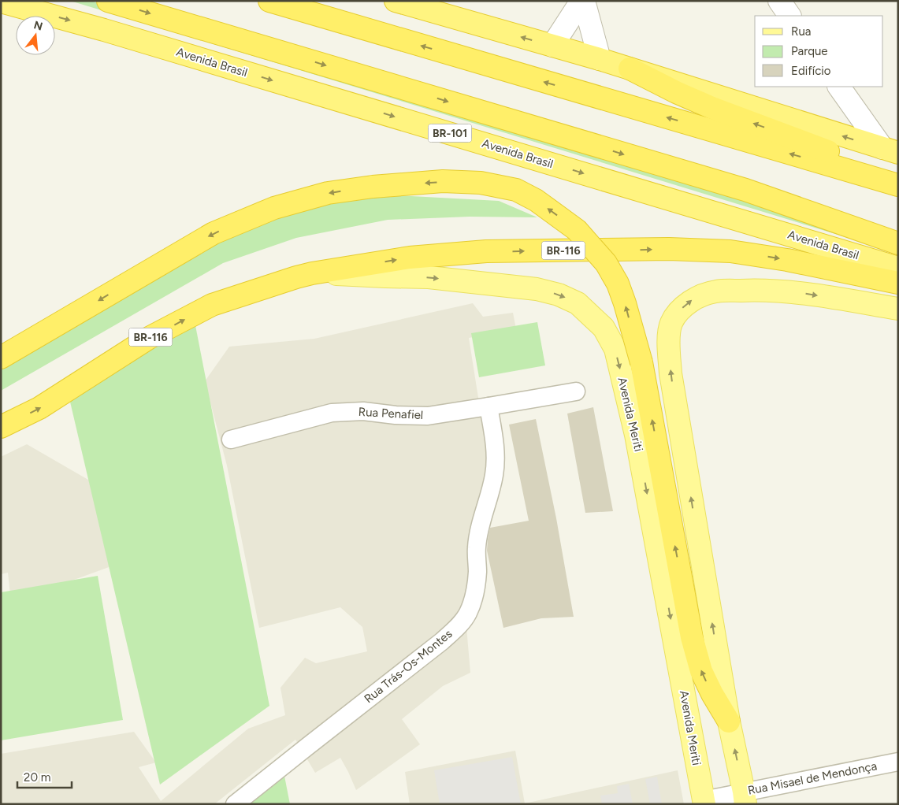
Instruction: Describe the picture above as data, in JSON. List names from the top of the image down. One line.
{"streets":{"highway":["Avenida Brasil","BR-101","BR-116"],"main road":["Avenida Meriti"],"street":["Rua Penafiel","Rua Trás-Os-Montes","Rua Misael de Mendonça"]},"crossings":[["BR-116","Avenida Meriti"],["Rua Penafiel","Rua Trás-Os-Montes"],["Avenida Meriti","Rua Misael de Mendonça"]],"one_way":["Avenida Meriti"],"legend":["Rua","Parque","Edifício"],"scale_bar":"20 m","north":"top"}
